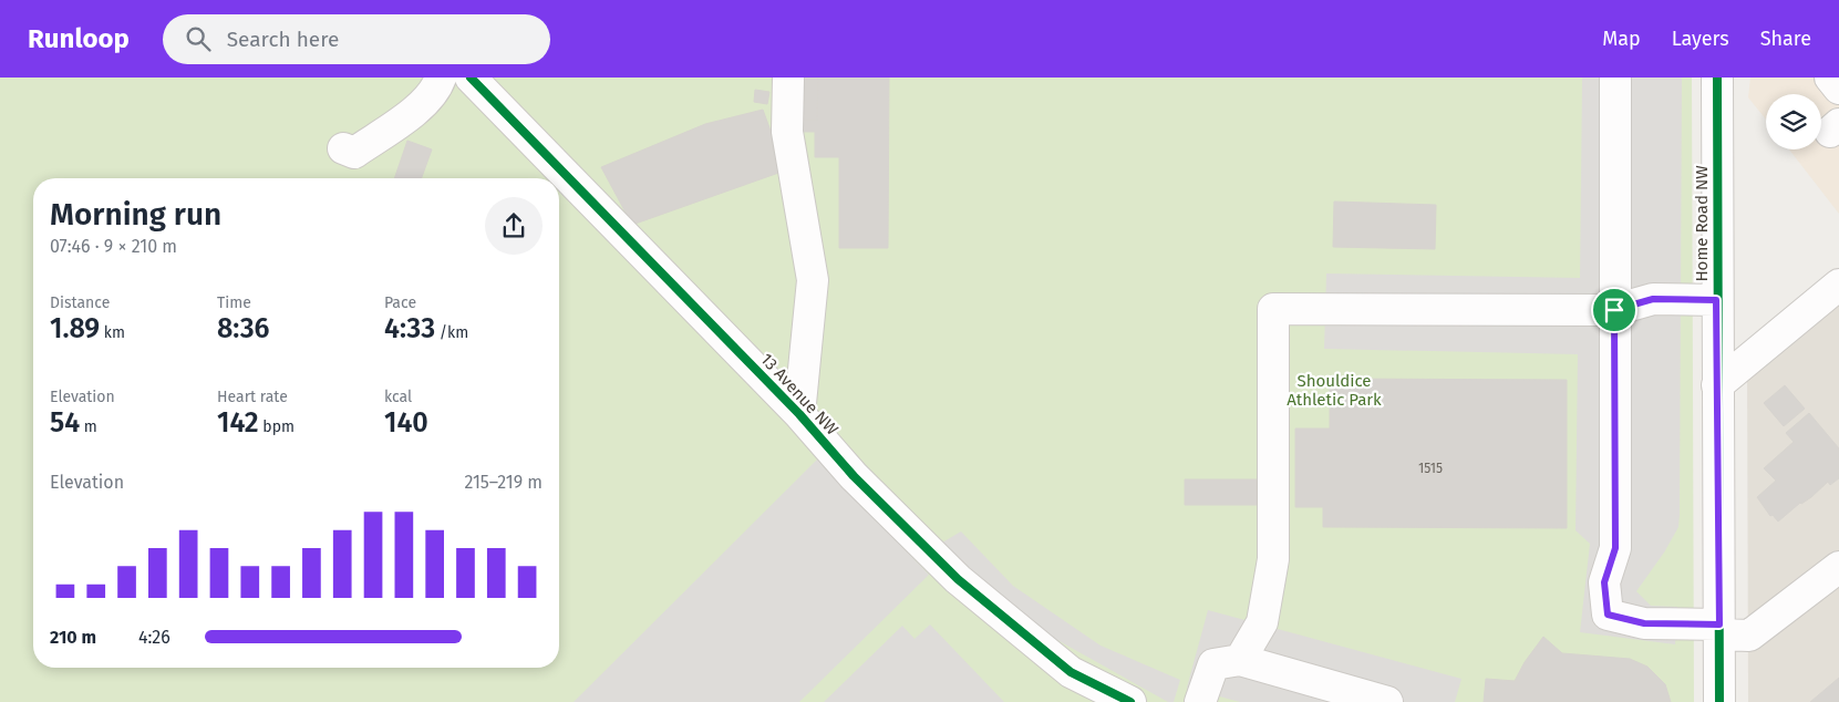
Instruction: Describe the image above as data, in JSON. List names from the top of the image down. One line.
{"streets":{"street":["Home Road NW","13 Avenue NW"]},"parks":["Shouldice Athletic Park"],"house_numbers":["1515"],"page":{"header":"Runloop","search":"Search here","nav":["Map","Layers","Share"],"heading":["Morning run","07:46 · 9 × 210 m"],"stats":[["Distance","1.89 km"],["Time","8:36"],["Pace","4:33 /km"],["Elevation","54 m"],["Heart rate","142 bpm"],["kcal","140"]],"chart":["Elevation","215–219 m"],"list":[{"name":"210 m","note":"4:26"}]}}
